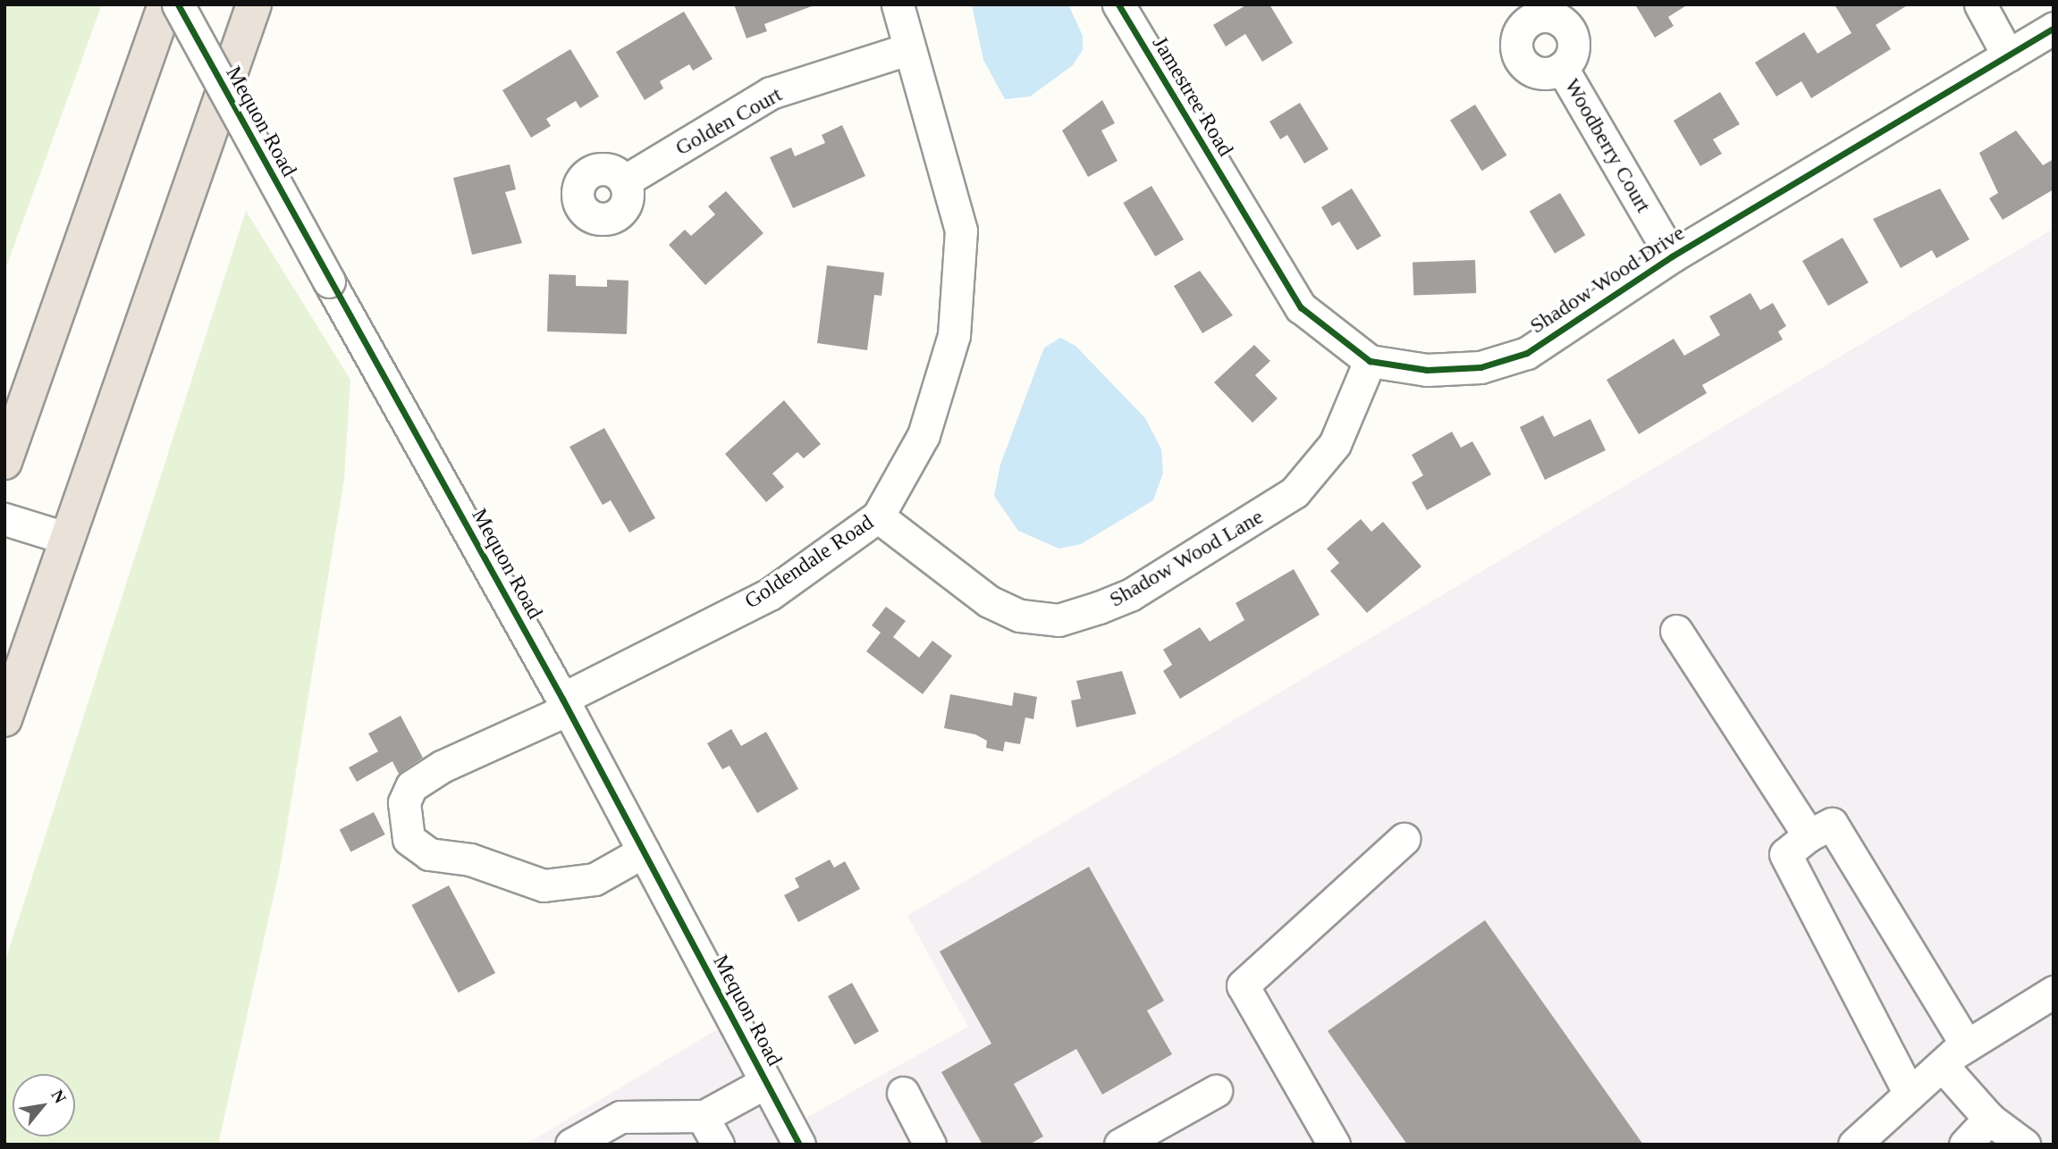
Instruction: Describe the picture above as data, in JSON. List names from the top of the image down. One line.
{"streets":{"street":["Jamestree Road","Mequon Road","Golden Court","Woodberry Court","Shadow Wood Drive","Shadow Wood Lane","Goldendale Road"]},"crossings":[["Jamestree Road","Shadow Wood Drive"],["Jamestree Road","Shadow Wood Lane"],["Mequon Road","Goldendale Road"],["Golden Court","Goldendale Road"],["Woodberry Court","Shadow Wood Drive"],["Shadow Wood Drive","Shadow Wood Lane"],["Shadow Wood Lane","Goldendale Road"]],"north":"top right"}
